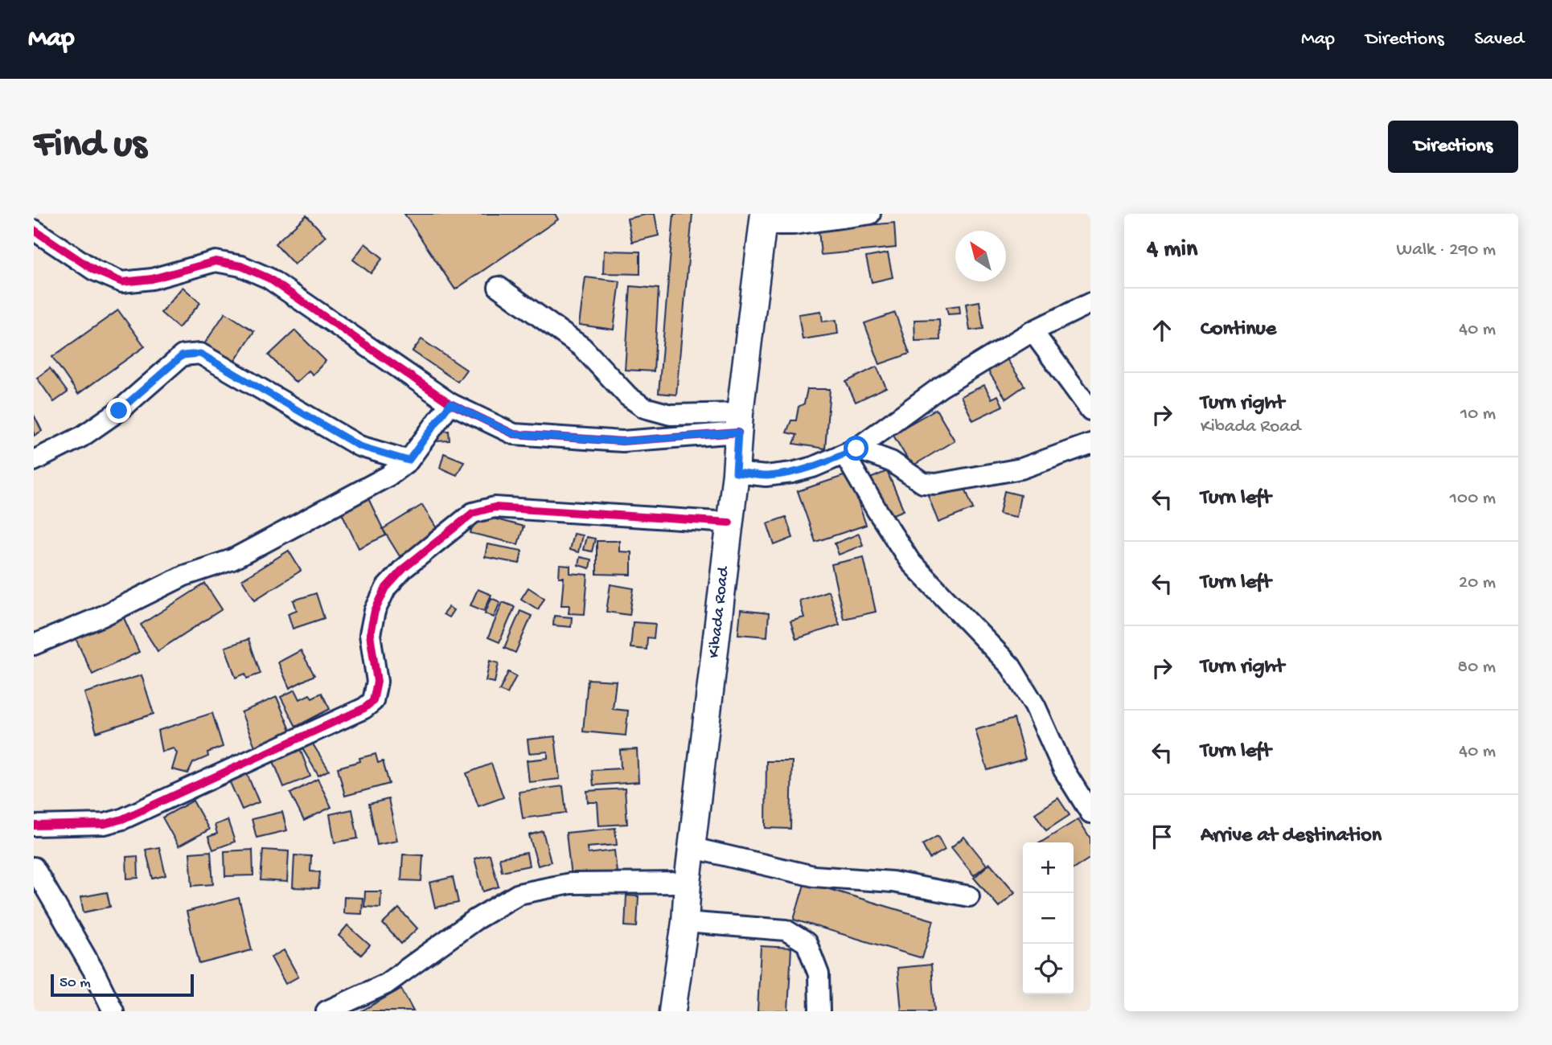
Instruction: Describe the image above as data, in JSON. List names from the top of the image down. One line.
{"streets":{"main road":["Kibada Road"]},"scale_bar":"50 m","north":"top left","page":{"header":"Map","nav":["Map","Directions","Saved"],"buttons":"Directions","title":"Find us","heading":["4 min","Walk · 290 m"],"list":[["Continue","40 m"],["Turn right","Kibada Road","10 m"],["Turn left","100 m"],["Turn left","20 m"],["Turn right","80 m"],["Turn left","40 m"],"Arrive at destination"],"map_buttons":["+","−"],"scale":"50 m"}}
